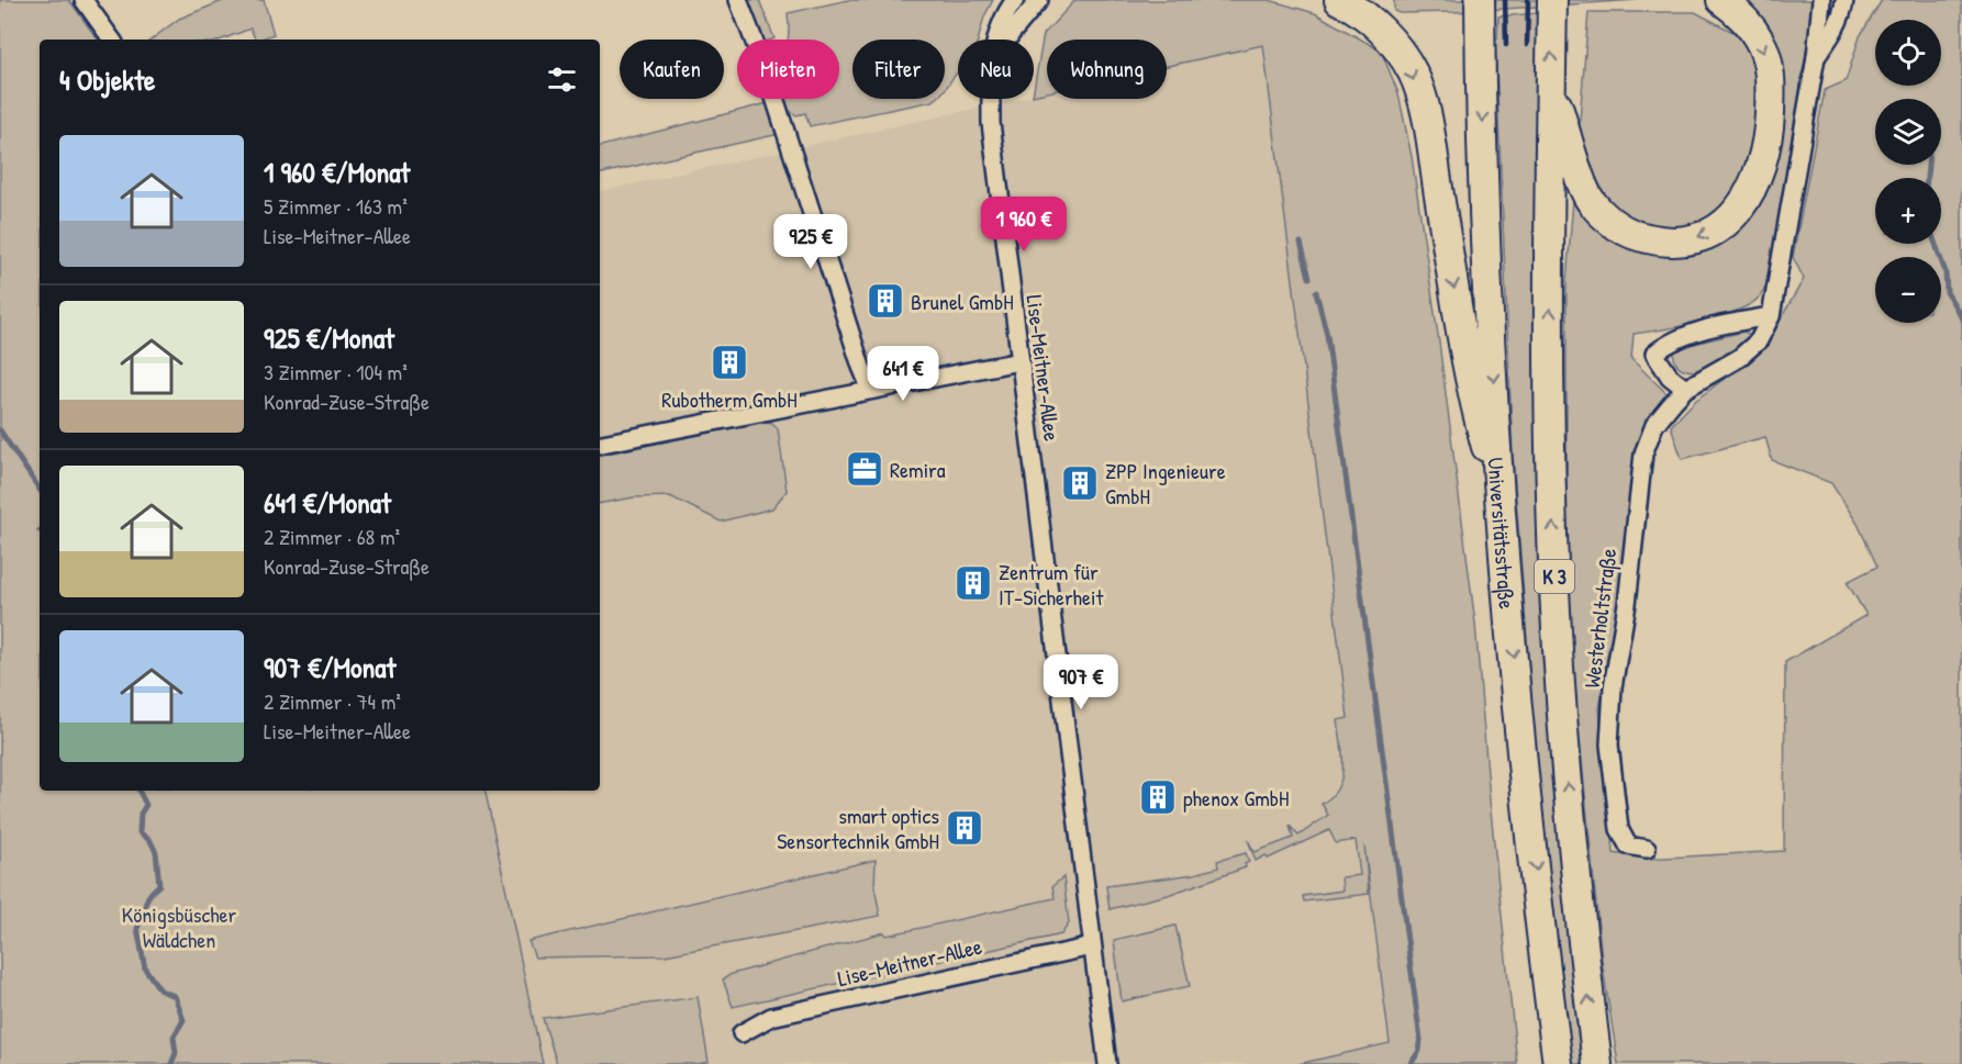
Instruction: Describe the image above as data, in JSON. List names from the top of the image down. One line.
{"streets":{"highway":["Universitätsstraße","K 3"],"street":["Lise-Meitner-Allee","Westerholtstraße"]},"parks":["Königsbüscher Wäldchen"],"places":{"building":["Brunel GmbH","Rubotherm GmbH","ZPP Ingenieure GmbH","Zentrum für IT-Sicherheit","phenox GmbH","smart optics Sensortechnik GmbH"],"office":["Remira"]},"page":{"map_buttons":["+","−"],"chip":["Kaufen","Mieten","Filter","Neu","Wohnung"],"heading":"4 Objekte","list":[{"name":"1 960 €/Monat","note":"5 Zimmer · 163 m² · Lise-Meitner-Allee"},{"name":"925 €/Monat","note":"3 Zimmer · 104 m² · Konrad-Zuse-Straße"},{"name":"641 €/Monat","note":"2 Zimmer · 68 m² · Konrad-Zuse-Straße"},{"name":"907 €/Monat","note":"2 Zimmer · 74 m² · Lise-Meitner-Allee"}],"price":["1 960 €","925 €","641 €","907 €"]}}
